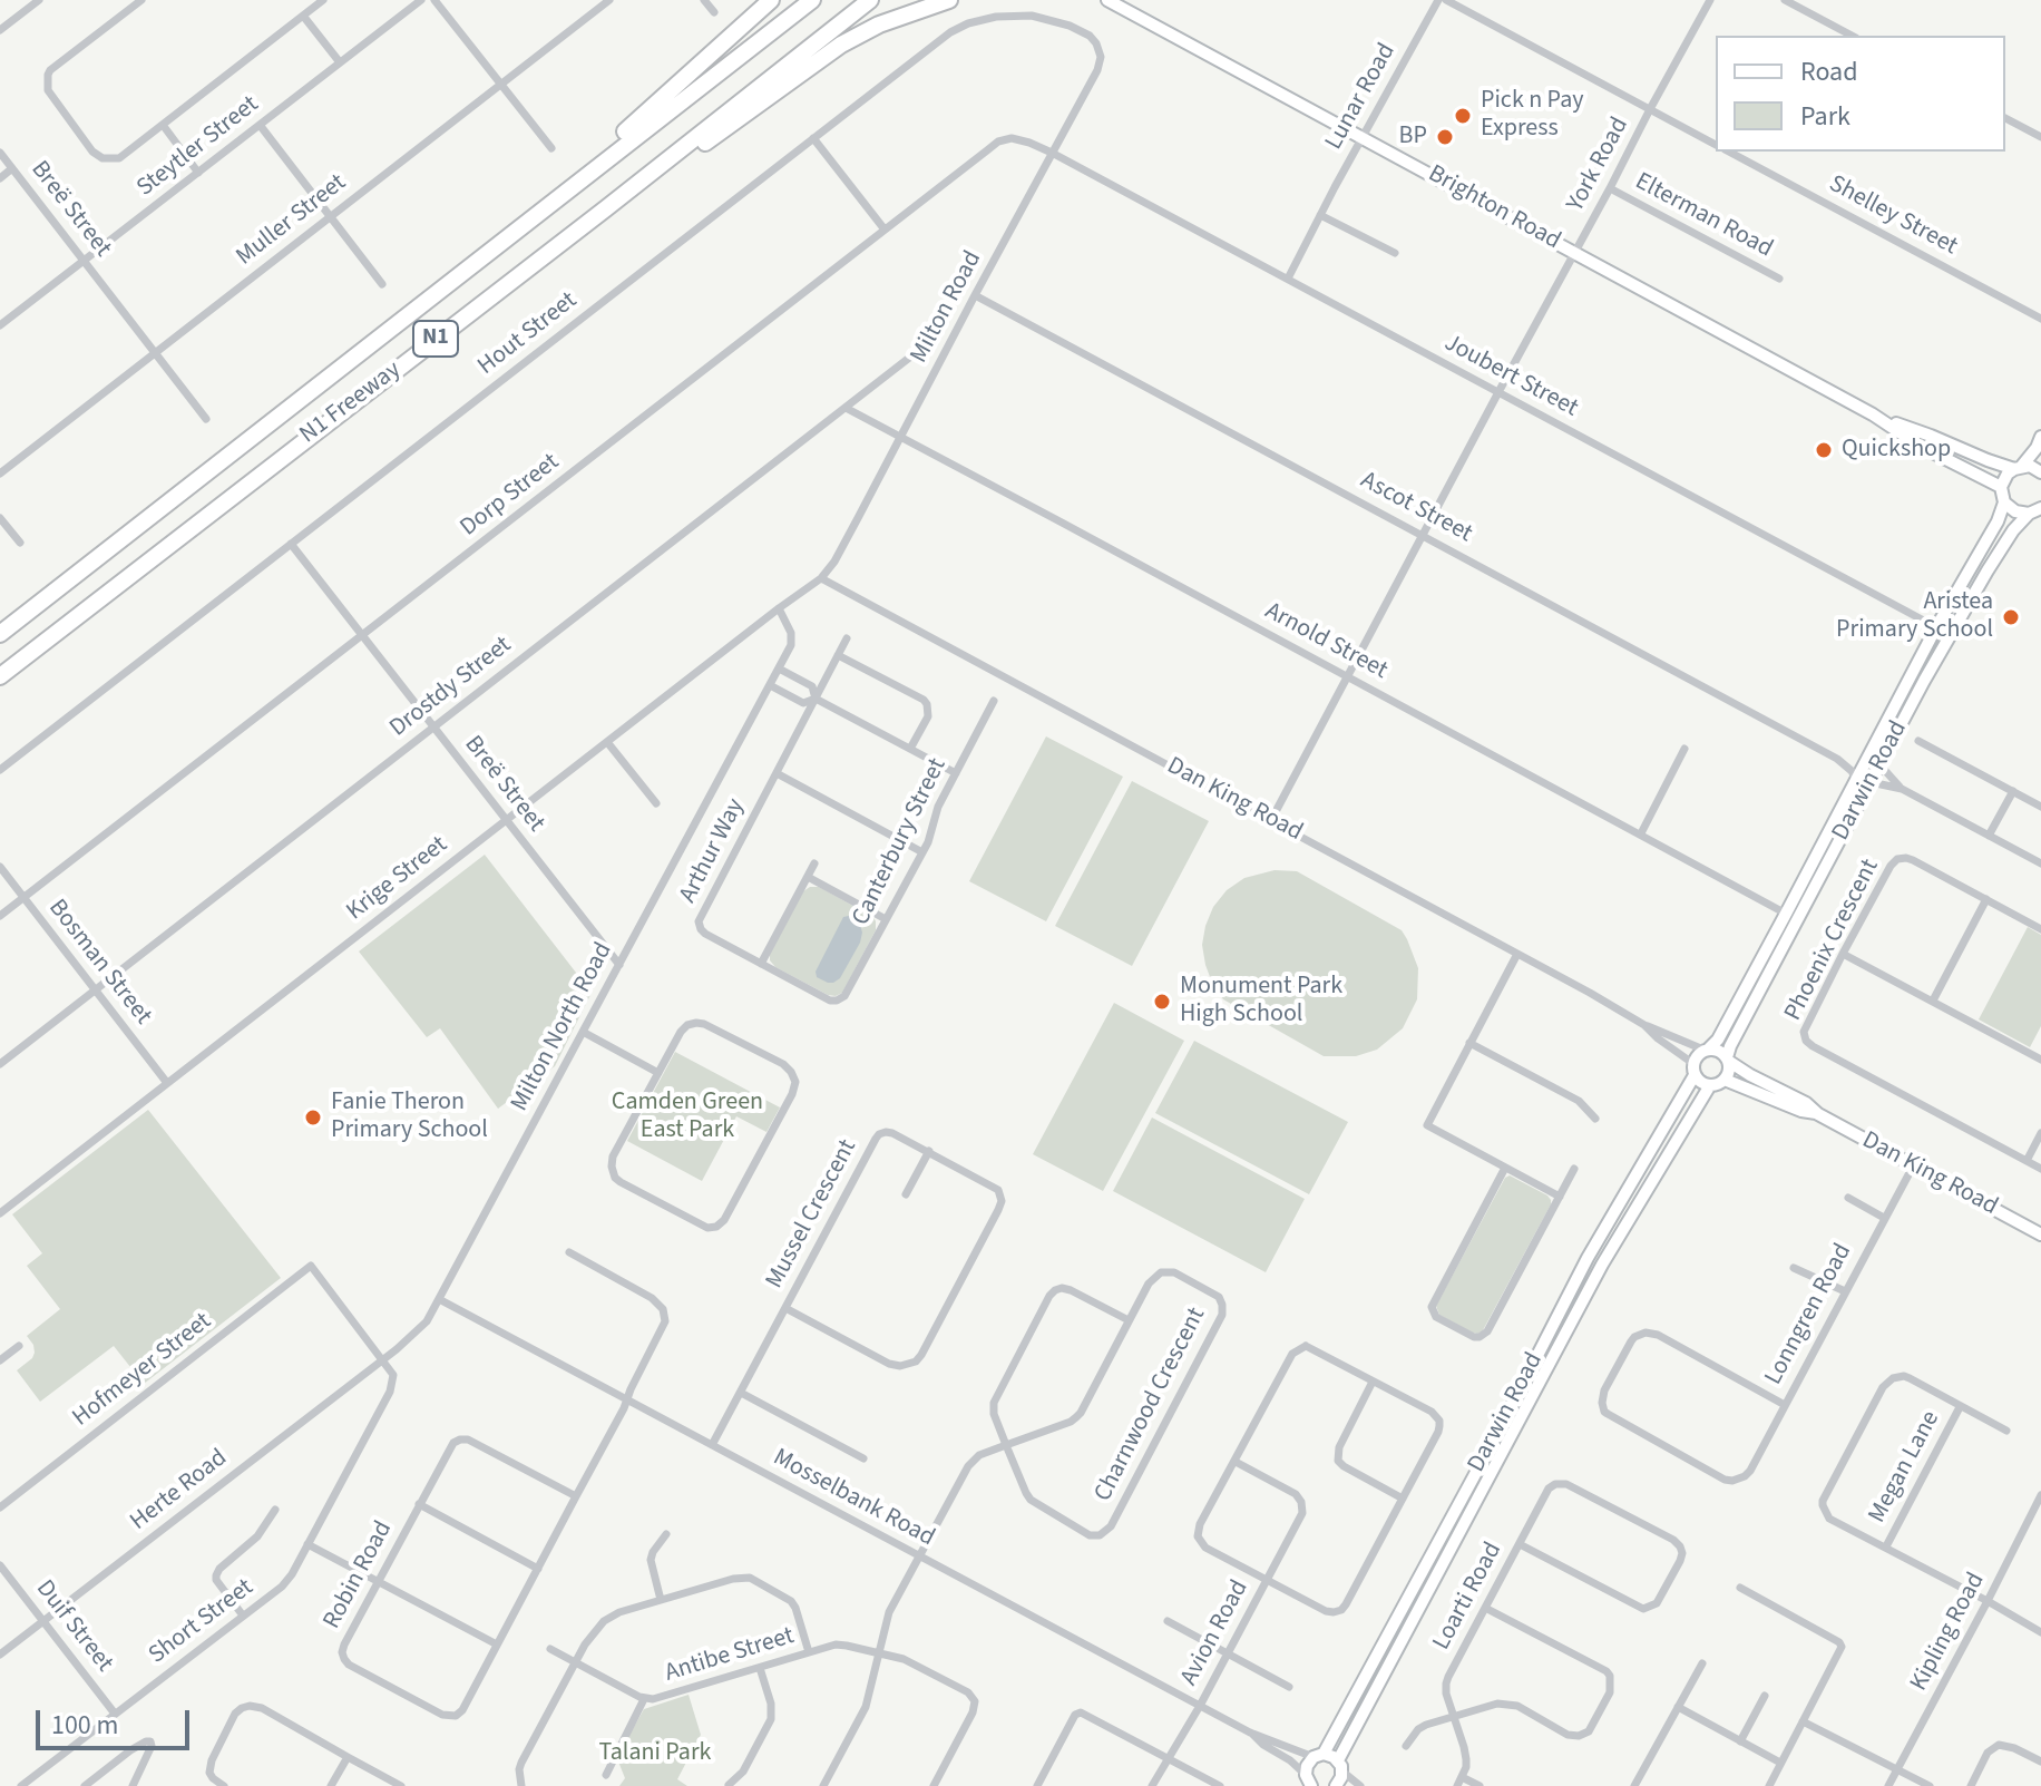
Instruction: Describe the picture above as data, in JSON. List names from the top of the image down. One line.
{"streets":{"highway":["N1","N1 Freeway"],"street":["Lunar Road","Steytler Street","York Road","Brighton Road","Breë Street","Elterman Road","Shelley Street","Muller Street","Milton Road","Hout Street","Joubert Street","Dorp Street","Ascot Street","Arnold Street","Drostdy Street","Darwin Road","Dan King Road","Canterbury Street","Arthur Way","Krige Street","Phoenix Crescent","Bosman Street","Milton North Road","Mussel Crescent","Lonngren Road","Hofmeyer Street","Charnwood Crescent","Megan Lane","Herte Road","Mosselbank Road","Robin Road","Loarti Road","Short Street","Duif Street","Kipling Road","Avion Road","Antibe Street"]},"crossings":[["Lunar Road","Brighton Road"],["Lunar Road","Joubert Street"],["Steytler Street","Breë Street"],["York Road","Brighton Road"],["York Road","Elterman Road"],["York Road","Joubert Street"],["York Road","Ascot Street"],["York Road","Arnold Street"],["York Road","Dan King Road"],["Breë Street","Muller Street"],["Breë Street","Hout Street"],["Breë Street","Dorp Street"],["Breë Street","Drostdy Street"],["Breë Street","Krige Street"],["Breë Street","Milton North Road"],["Milton Road","Hout Street"],["Milton Road","Joubert Street"],["Milton Road","Dorp Street"],["Milton Road","Ascot Street"],["Milton Road","Arnold Street"],["Milton Road","Dan King Road"],["Milton Road","Krige Street"],["Joubert Street","Dorp Street"],["Joubert Street","Darwin Road"],["Dorp Street","Bosman Street"],["Ascot Street","Darwin Road"],["Arnold Street","Drostdy Street"],["Arnold Street","Darwin Road"],["Drostdy Street","Bosman Street"],["Darwin Road","Dan King Road"],["Darwin Road","Mosselbank Road"],["Dan King Road","Krige Street"],["Dan King Road","Lonngren Road"],["Canterbury Street","Arthur Way"],["Krige Street","Bosman Street"],["Krige Street","Milton North Road"],["Milton North Road","Hofmeyer Street"],["Milton North Road","Herte Road"],["Milton North Road","Mosselbank Road"],["Mussel Crescent","Mosselbank Road"],["Hofmeyer Street","Herte Road"],["Herte Road","Duif Street"],["Mosselbank Road","Robin Road"],["Mosselbank Road","Avion Road"],["Short Street","Duif Street"]],"parks":["Camden Green East Park","Talani Park"],"places":["Pick n Pay Express","BP","Quickshop","Aristea Primary School","Monument Park High School","Fanie Theron Primary School"],"legend":["Road","Park"],"scale_bar":"100 m"}
